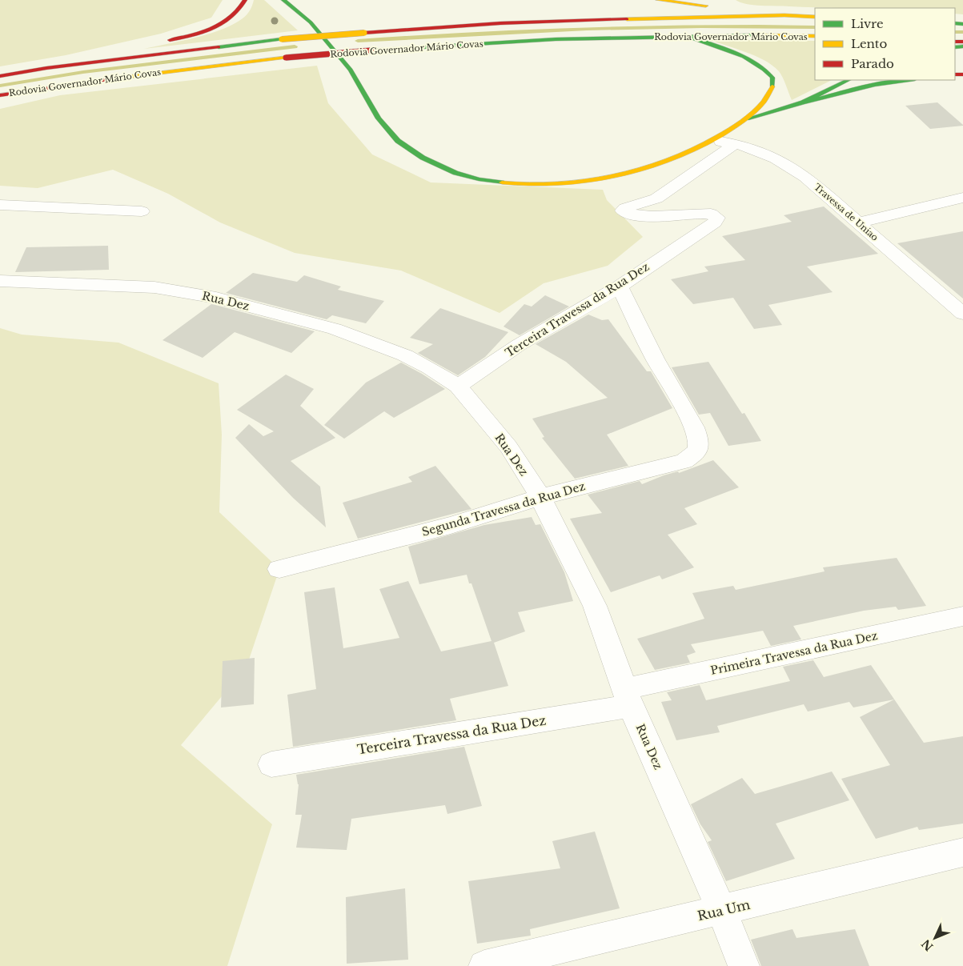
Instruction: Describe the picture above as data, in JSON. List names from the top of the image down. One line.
{"streets":{"main road":["Rodovia Governador Mário Covas"],"street":["Travessa de Uniao","Rua Dez","Terceira Travessa da Rua Dez","Segunda Travessa da Rua Dez","Primeira Travessa da Rua Dez","Rua Um"]},"crossings":[["Travessa de Uniao","Terceira Travessa da Rua Dez"],["Rua Dez","Terceira Travessa da Rua Dez"],["Rua Dez","Segunda Travessa da Rua Dez"],["Rua Dez","Primeira Travessa da Rua Dez"],["Rua Dez","Rua Um"],["Terceira Travessa da Rua Dez","Segunda Travessa da Rua Dez"],["Terceira Travessa da Rua Dez","Primeira Travessa da Rua Dez"]],"legend":["Livre","Lento","Parado"],"north":"bottom left"}
